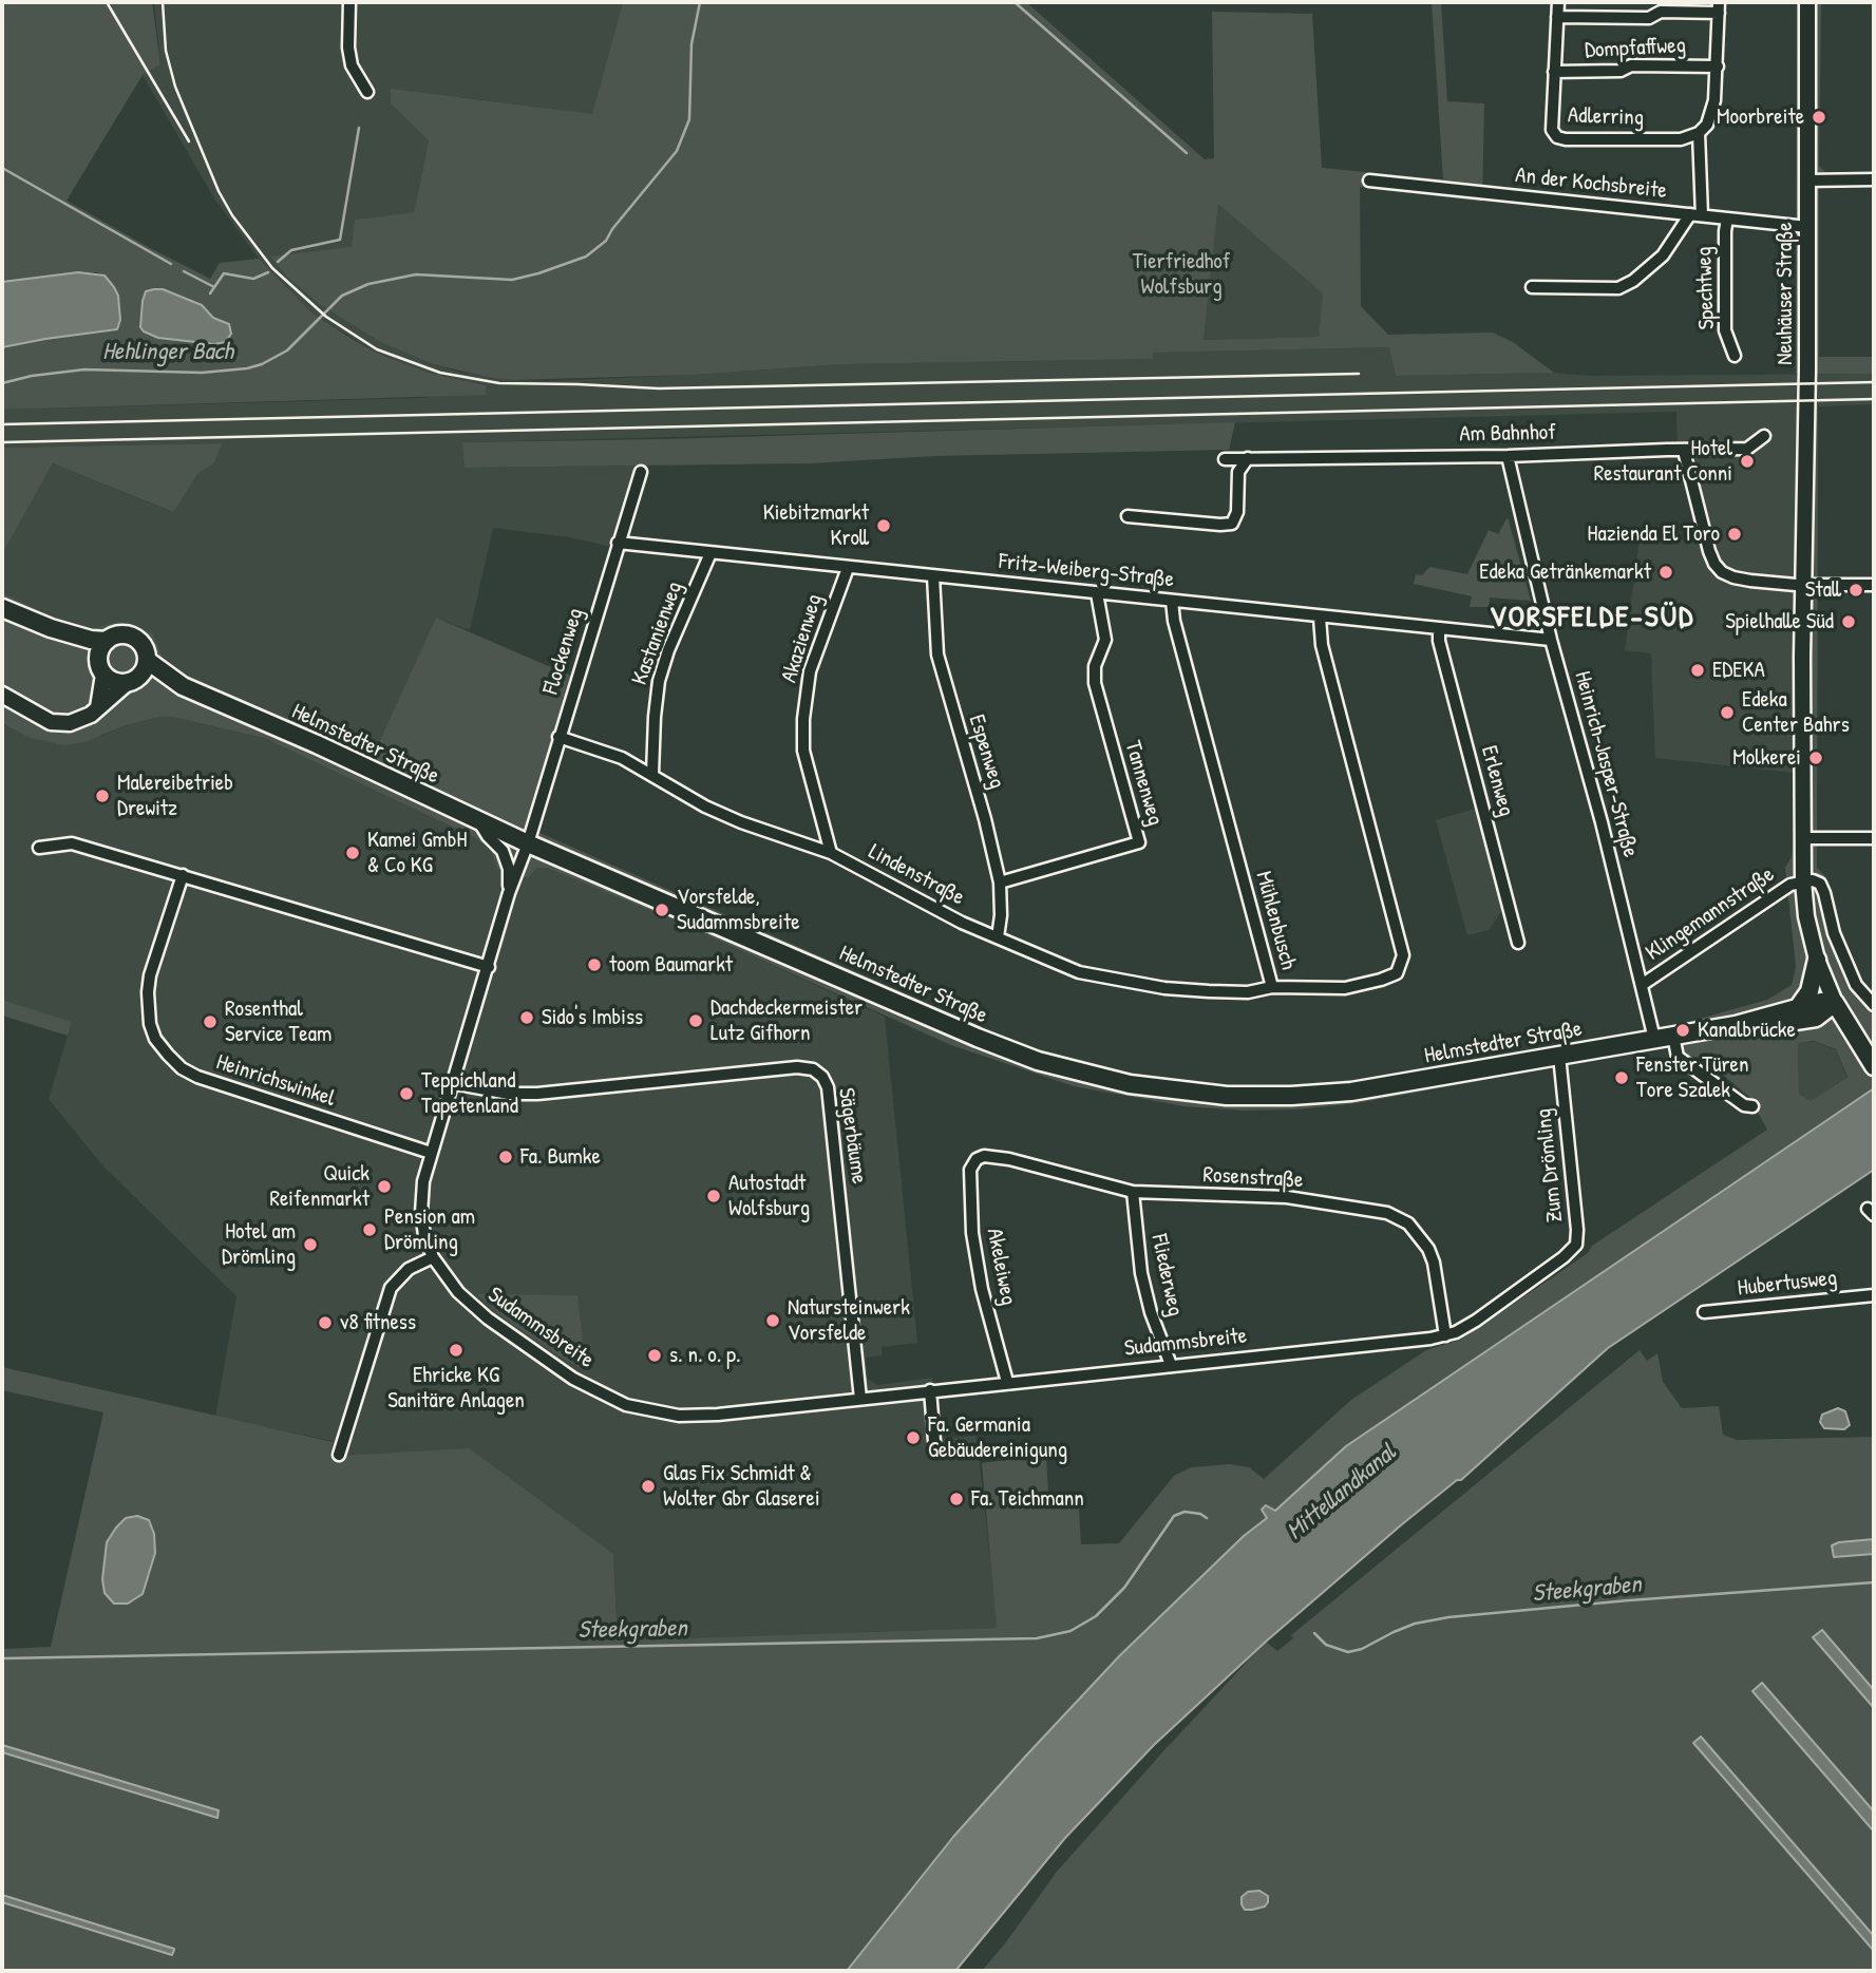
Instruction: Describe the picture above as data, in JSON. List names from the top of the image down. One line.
{"streets":{"main road":["Neuhäuser Straße","Helmstedter Straße"],"street":["Dompfaffweg","Adlerring","An der Kochsbreite","Spechtweg","Am Bahnhof","Fritz-Weiberg-Straße","Kastanienweg","Akazienweg","Flockenweg","Espenweg","Heinrich-Jasper-Straße","Erlenweg","Tannenweg","Lindenstraße","Klingemannstraße","Mühlenbusch","Heinrichswinkel","Sägerbäume","Zum Drömling","Rosenstraße","Akeleiweg","Fliederweg","Hubertusweg","Sudammsbreite"]},"crossings":[["Dompfaffweg","Adlerring"],["An der Kochsbreite","Spechtweg"],["An der Kochsbreite","Neuhäuser Straße"],["Neuhäuser Straße","Helmstedter Straße"],["Neuhäuser Straße","Klingemannstraße"],["Am Bahnhof","Heinrich-Jasper-Straße"],["Fritz-Weiberg-Straße","Kastanienweg"],["Fritz-Weiberg-Straße","Akazienweg"],["Fritz-Weiberg-Straße","Flockenweg"],["Fritz-Weiberg-Straße","Espenweg"],["Fritz-Weiberg-Straße","Heinrich-Jasper-Straße"],["Fritz-Weiberg-Straße","Erlenweg"],["Fritz-Weiberg-Straße","Tannenweg"],["Fritz-Weiberg-Straße","Mühlenbusch"],["Kastanienweg","Lindenstraße"],["Akazienweg","Lindenstraße"],["Flockenweg","Helmstedter Straße"],["Flockenweg","Lindenstraße"],["Flockenweg","Sudammsbreite"],["Helmstedter Straße","Heinrich-Jasper-Straße"],["Helmstedter Straße","Zum Drömling"],["Helmstedter Straße","Sudammsbreite"],["Espenweg","Tannenweg"],["Espenweg","Lindenstraße"],["Heinrich-Jasper-Straße","Klingemannstraße"],["Lindenstraße","Mühlenbusch"],["Heinrichswinkel","Sudammsbreite"],["Sägerbäume","Sudammsbreite"],["Zum Drömling","Rosenstraße"],["Zum Drömling","Sudammsbreite"],["Rosenstraße","Akeleiweg"],["Rosenstraße","Fliederweg"],["Rosenstraße","Sudammsbreite"],["Akeleiweg","Sudammsbreite"],["Fliederweg","Sudammsbreite"]],"districts":["VORSFELDE-SÜD"],"water":["Hehlinger Bach","Mittellandkanal","Steekgraben"],"parks":["Tierfriedhof Wolfsburg"],"places":["Moorbreite","Hotel Restaurant Conni","Kiebitzmarkt Kroll","Hazienda El Toro","Edeka Getränkemarkt","Stall","Spielhalle Süd","EDEKA","Edeka Center Bahrs","Molkerei","Malereibetrieb Drewitz","Kamei GmbH & Co KG","Vorsfelde, Sudammsbreite","toom Baumarkt","Sido's Imbiss","Dachdeckermeister Lutz Gifhorn","Rosenthal Service Team","Kanalbrücke","Fenster Türen Tore Szalek","Teppichland Tapetenland","Fa. Bumke","Quick Reifenmarkt","Autostadt Wolfsburg","Pension am Drömling","Hotel am Drömling","Natursteinwerk Vorsfelde","v8 fitness","Ehricke KG Sanitäre Anlagen","s. n. o. p.","Fa. Germania Gebäudereinigung","Glas Fix Schmidt & Wolter Gbr Glaserei","Fa. Teichmann"]}
